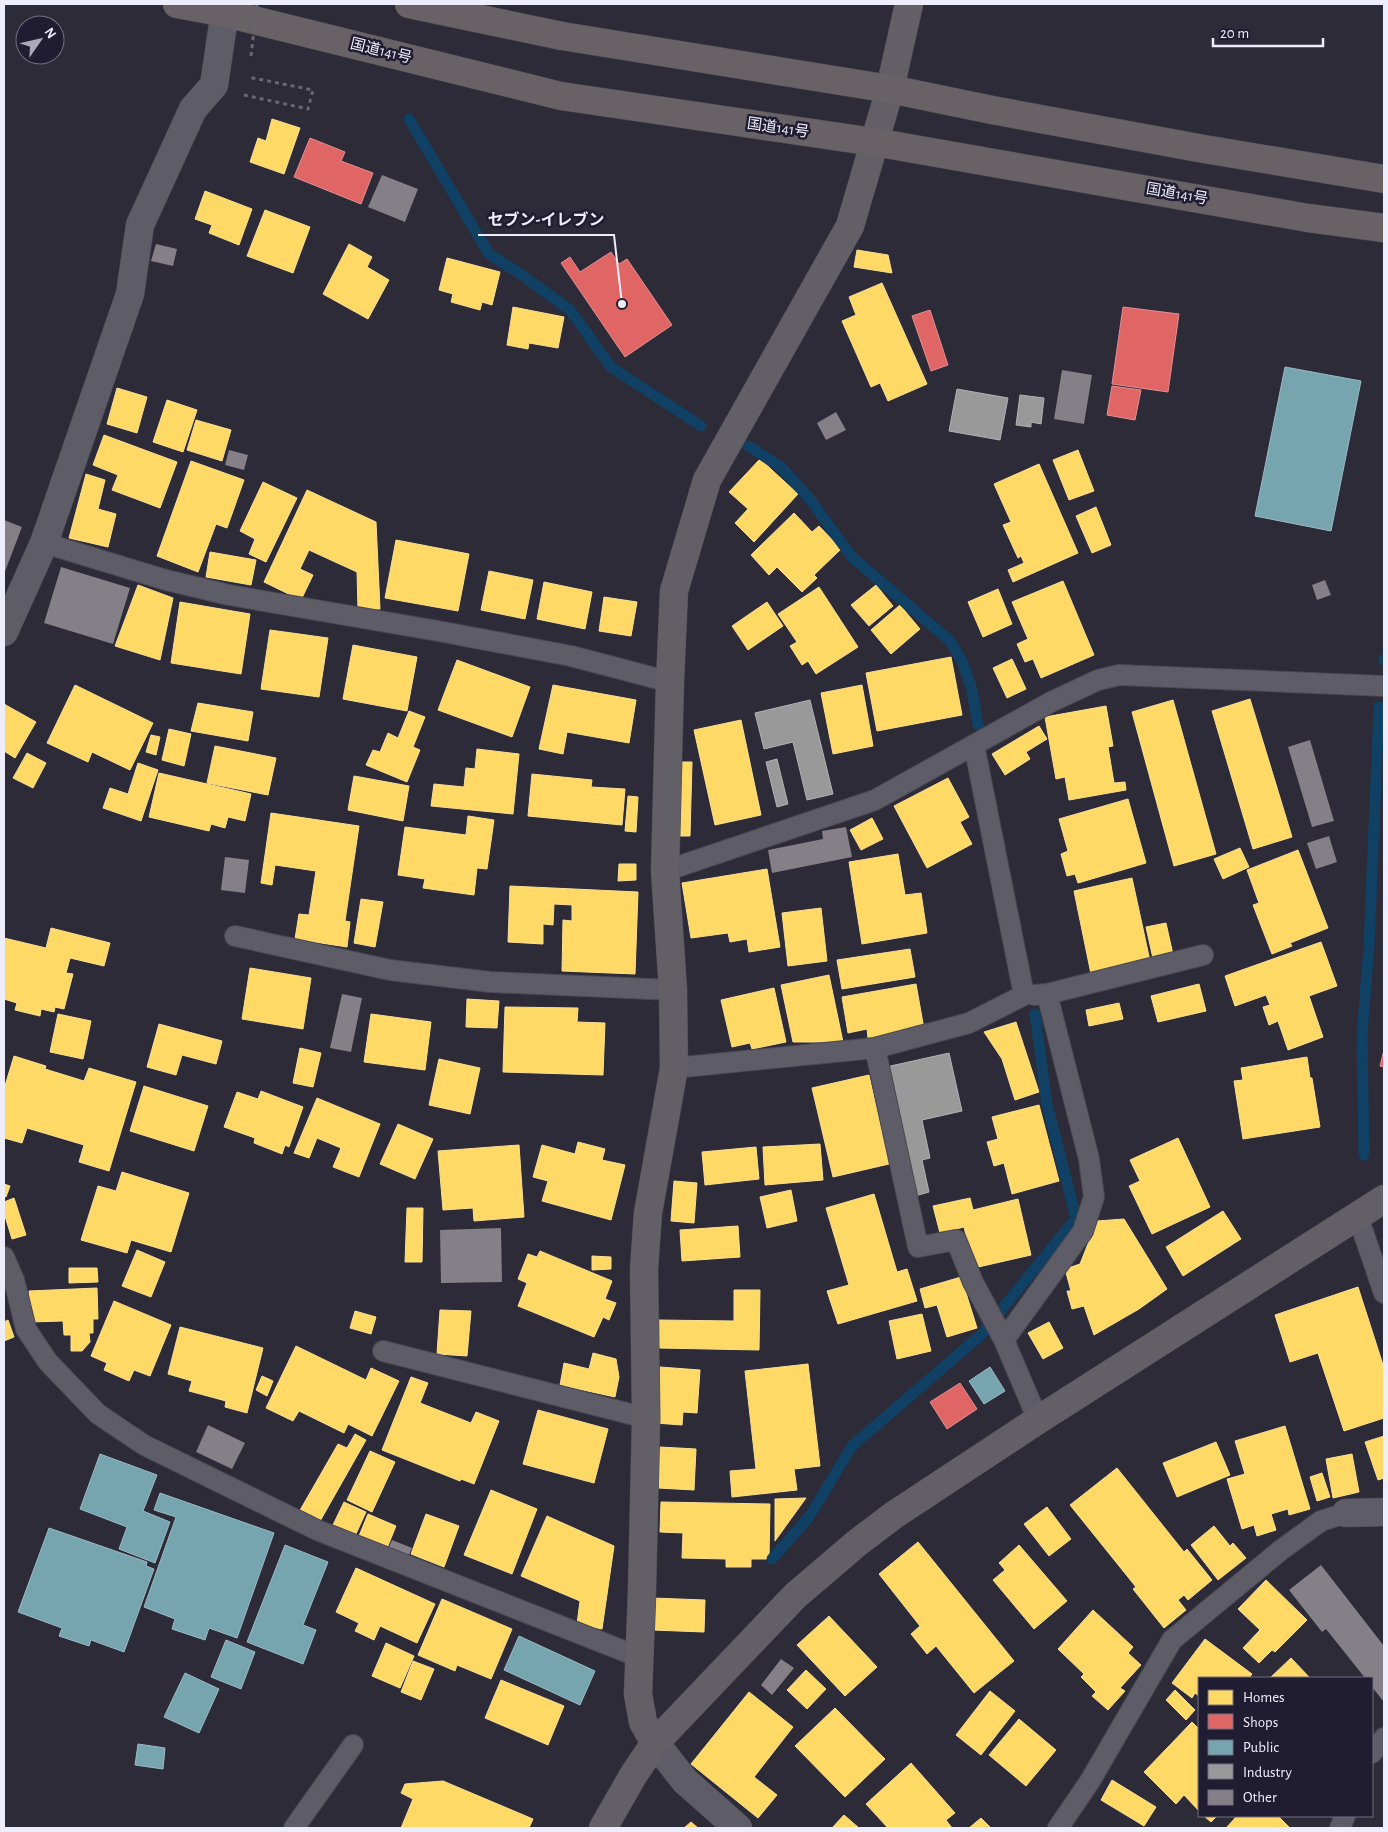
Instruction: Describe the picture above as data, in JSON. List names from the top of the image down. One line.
{"streets":{"highway":["国道141号"]},"places":["セブン-イレブン"],"legend":["Homes","Shops","Public","Industry","Other"],"scale_bar":"20 m","north":"top right"}
